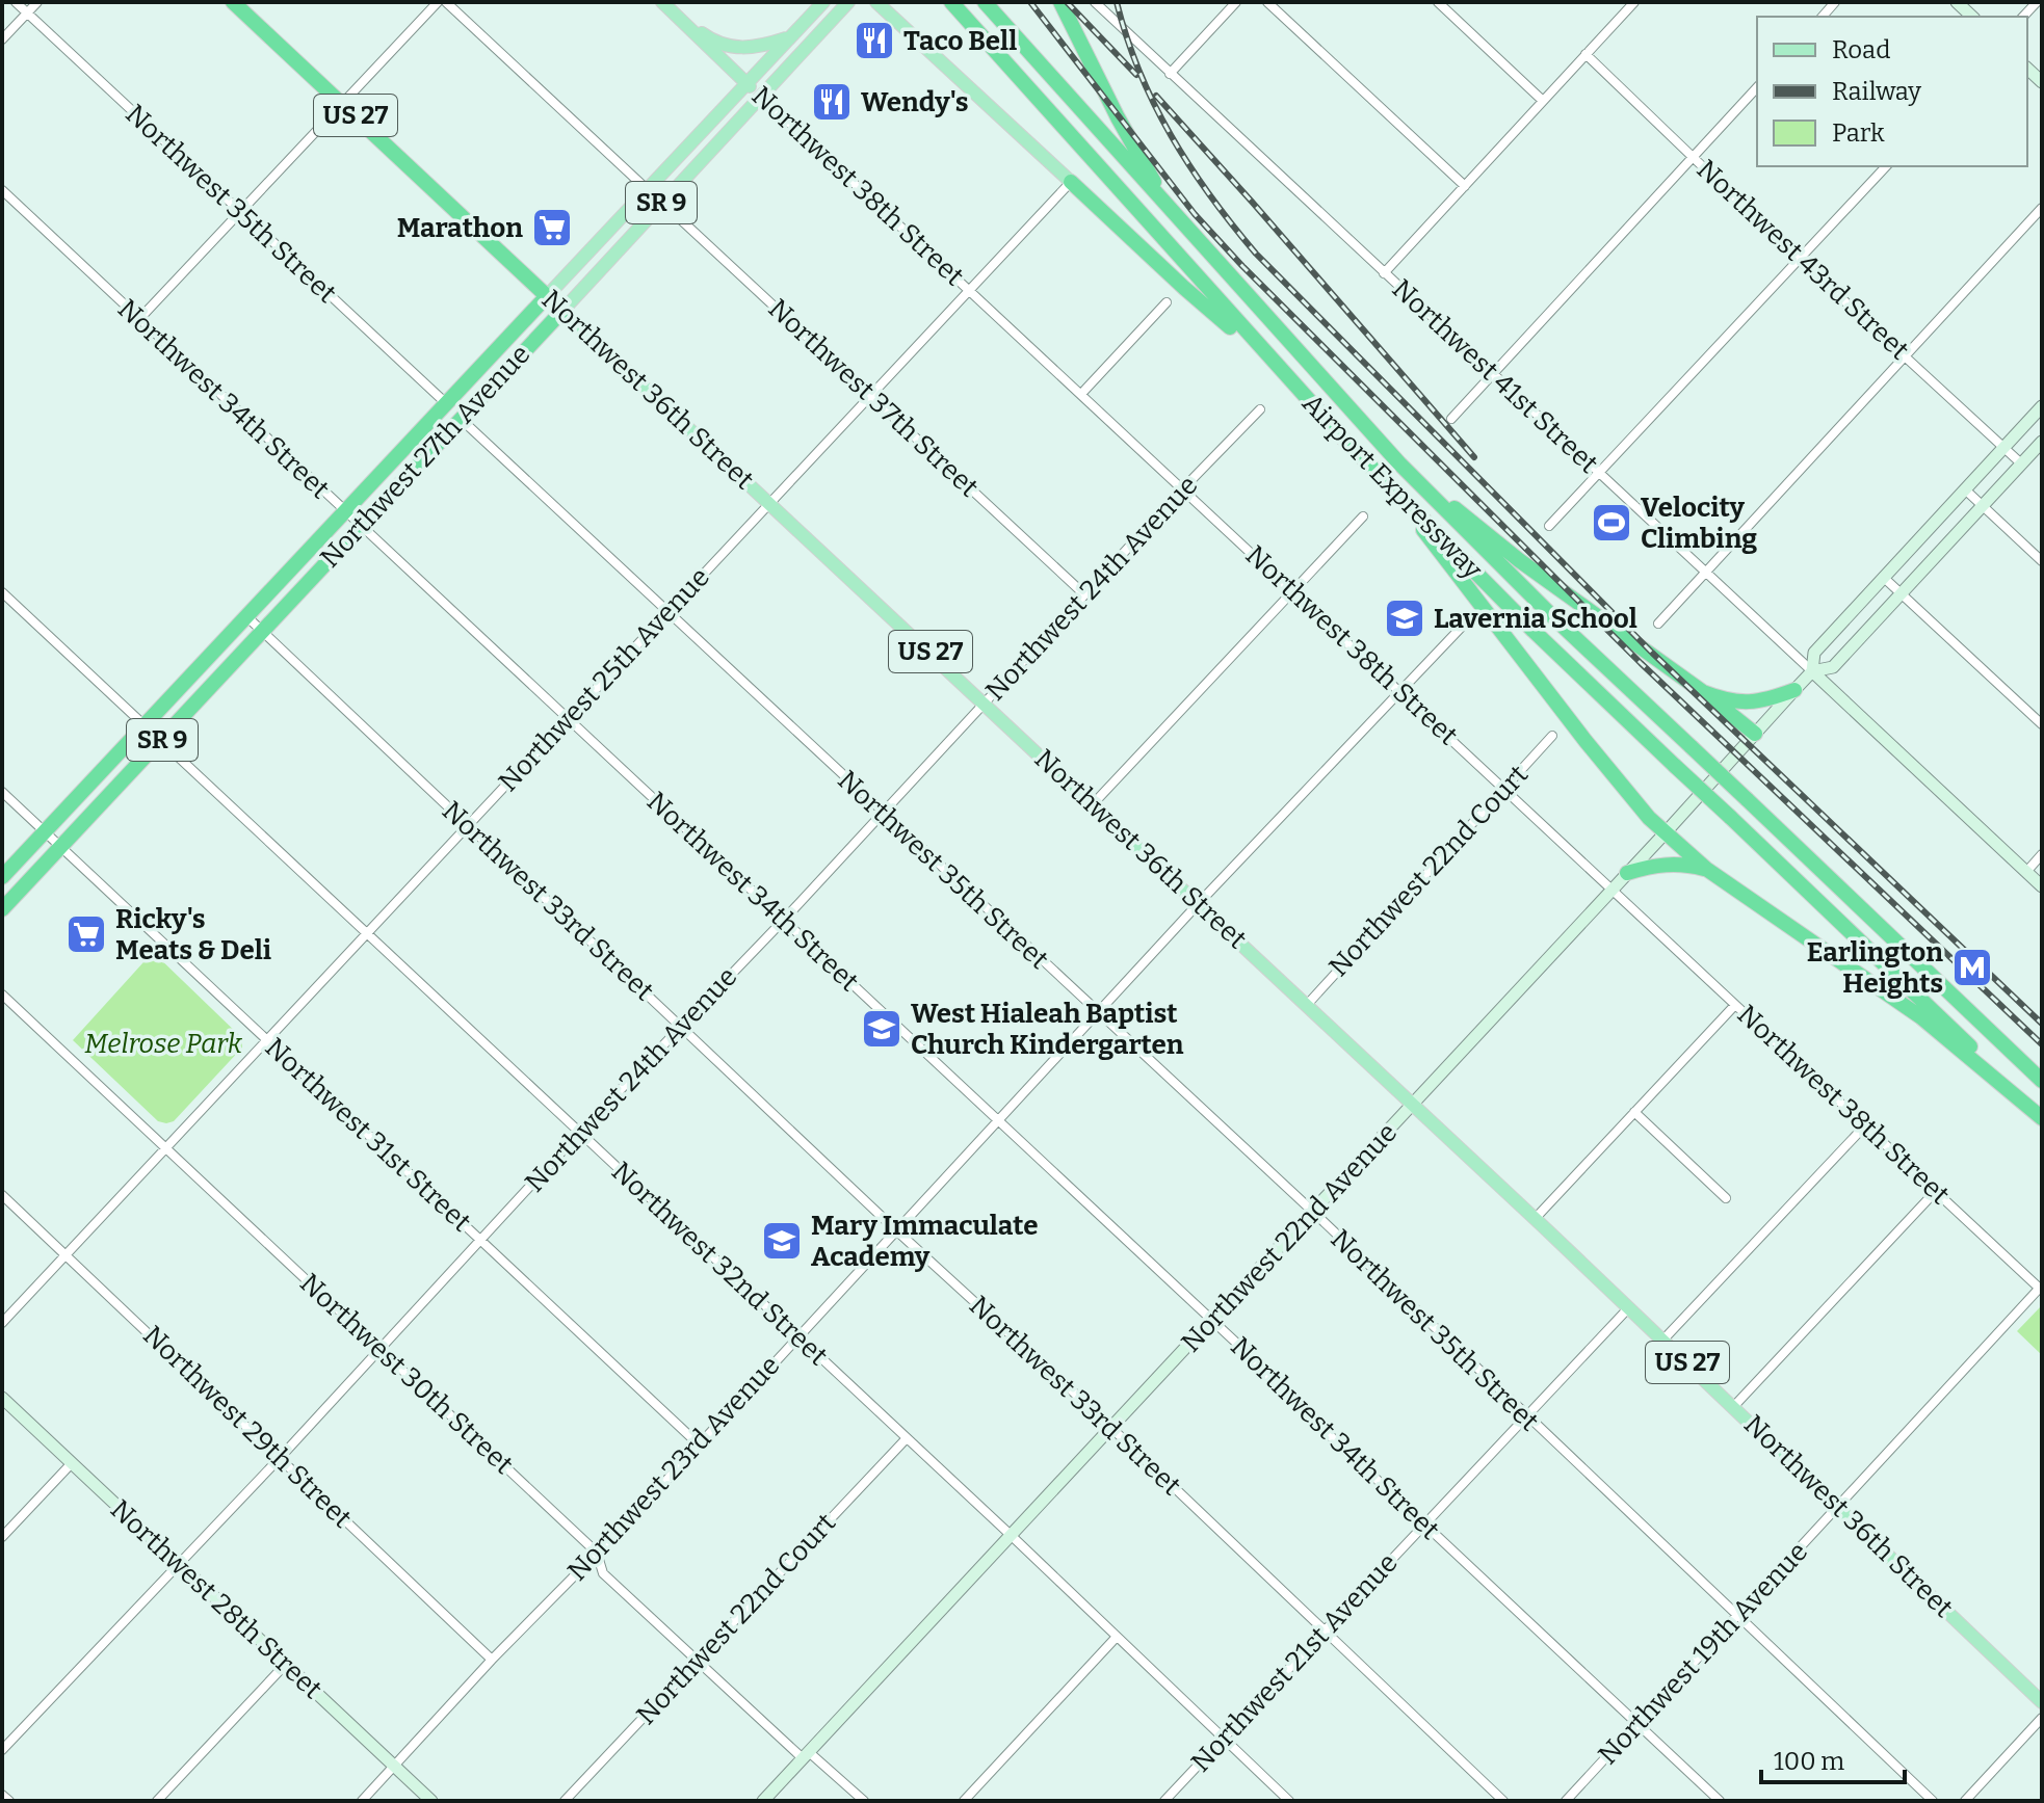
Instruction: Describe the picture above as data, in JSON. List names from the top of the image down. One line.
{"streets":{"highway":["US 27","SR 9","Northwest 36th Street","Northwest 27th Avenue","Airport Expressway"],"main road":["Northwest 38th Street","Northwest 41st Street","Northwest 22nd Avenue","Northwest 28th Street"],"street":["Northwest 35th Street","Northwest 43rd Street","Northwest 37th Street","Northwest 34th Street","Northwest 24th Avenue","Northwest 25th Avenue","Northwest 22nd Court","Northwest 33rd Street","Northwest 31st Street","Northwest 32nd Street","Northwest 30th Street","Northwest 29th Street","Northwest 23rd Avenue","Northwest 19th Avenue","Northwest 21st Avenue"]},"crossings":[["Northwest 38th Street","Northwest 27th Avenue"],["Northwest 38th Street","Northwest 24th Avenue"],["Northwest 38th Street","Northwest 25th Avenue"],["Northwest 38th Street","Northwest 22nd Court"],["Northwest 38th Street","Northwest 22nd Avenue"],["Northwest 38th Street","Northwest 23rd Avenue"],["Northwest 38th Street","Northwest 19th Avenue"],["Northwest 35th Street","Northwest 27th Avenue"],["Northwest 35th Street","Northwest 24th Avenue"],["Northwest 35th Street","Northwest 25th Avenue"],["Northwest 35th Street","Northwest 22nd Avenue"],["Northwest 35th Street","Northwest 23rd Avenue"],["Northwest 35th Street","Northwest 19th Avenue"],["Northwest 35th Street","Northwest 21st Avenue"],["Northwest 43rd Street","Northwest 22nd Avenue"],["Northwest 41st Street","Northwest 22nd Avenue"],["Northwest 36th Street","Northwest 27th Avenue"],["Northwest 36th Street","Northwest 24th Avenue"],["Northwest 36th Street","Northwest 25th Avenue"],["Northwest 36th Street","Northwest 22nd Court"],["Northwest 36th Street","Northwest 22nd Avenue"],["Northwest 36th Street","Northwest 23rd Avenue"],["Northwest 36th Street","Northwest 19th Avenue"],["Northwest 36th Street","Northwest 21st Avenue"],["Northwest 37th Street","Northwest 27th Avenue"],["Northwest 37th Street","Northwest 24th Avenue"],["Northwest 37th Street","Northwest 25th Avenue"],["Northwest 34th Street","Northwest 27th Avenue"],["Northwest 34th Street","Northwest 24th Avenue"],["Northwest 34th Street","Northwest 25th Avenue"],["Northwest 34th Street","Northwest 22nd Avenue"],["Northwest 34th Street","Northwest 23rd Avenue"],["Northwest 34th Street","Northwest 19th Avenue"],["Northwest 34th Street","Northwest 21st Avenue"],["Northwest 27th Avenue","Northwest 33rd Street"],["Northwest 27th Avenue","Northwest 31st Street"],["Northwest 27th Avenue","Northwest 32nd Street"],["Northwest 24th Avenue","Northwest 33rd Street"],["Northwest 24th Avenue","Northwest 31st Street"],["Northwest 24th Avenue","Northwest 32nd Street"],["Northwest 24th Avenue","Northwest 30th Street"],["Northwest 24th Avenue","Northwest 29th Street"],["Northwest 24th Avenue","Northwest 28th Street"],["Northwest 25th Avenue","Northwest 33rd Street"],["Northwest 25th Avenue","Northwest 31st Street"],["Northwest 25th Avenue","Northwest 32nd Street"],["Northwest 25th Avenue","Northwest 30th Street"],["Northwest 25th Avenue","Northwest 29th Street"],["Northwest 22nd Court","Northwest 32nd Street"],["Northwest 22nd Court","Northwest 30th Street"],["Northwest 33rd Street","Northwest 22nd Avenue"],["Northwest 33rd Street","Northwest 23rd Avenue"],["Northwest 33rd Street","Northwest 21st Avenue"],["Northwest 31st Street","Northwest 23rd Avenue"],["Northwest 22nd Avenue","Northwest 32nd Street"],["Northwest 22nd Avenue","Northwest 30th Street"],["Northwest 32nd Street","Northwest 23rd Avenue"],["Northwest 32nd Street","Northwest 21st Avenue"],["Northwest 30th Street","Northwest 23rd Avenue"],["Northwest 29th Street","Northwest 23rd Avenue"],["Northwest 23rd Avenue","Northwest 28th Street"]],"parks":["Melrose Park"],"places":{"restaurant":["Taco Bell","Wendy's"],"supermarket":["Marathon","Ricky's Meats & Deli"],"sports":["Velocity Climbing"],"school or university":["Lavernia School","West Hialeah Baptist Church Kindergarten","Mary Immaculate Academy"],"metro station":["Earlington Heights"]},"legend":["Road","Railway","Park"],"scale_bar":"100 m"}
